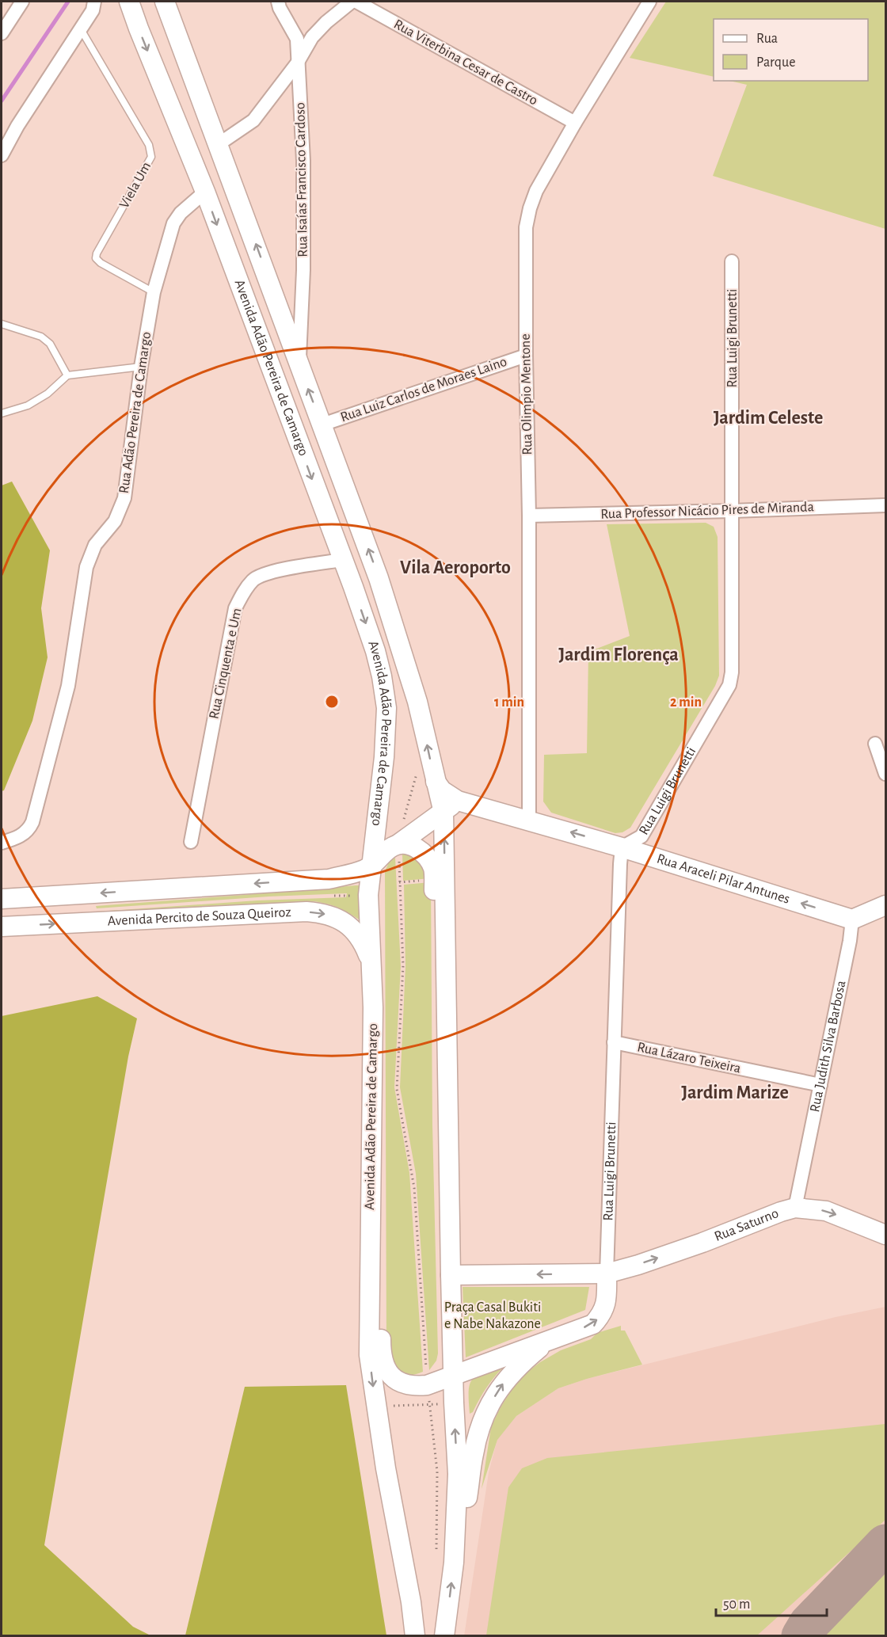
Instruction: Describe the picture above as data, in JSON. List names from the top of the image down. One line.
{"streets":{"main road":["Rua Luigi Brunetti","Avenida Adão Pereira de Camargo","Rua Araceli Pilar Antunes","Avenida Percito de Souza Queiroz","Rua Saturno"],"street":["Rua Viterbina Cesar de Castro","Rua Isaías Francisco Cardoso","Rua Luiz Carlos de Moraes Laino","Rua Olimpio Mentone","Rua Adão Pereira de Camargo","Rua Professor Nicácio Pires de Miranda","Rua Cinquenta e Um","Rua Judith Silva Barbosa","Rua Lázaro Teixeira"],"lane":["Viela Um"]},"crossings":[["Rua Viterbina Cesar de Castro","Rua Olimpio Mentone"],["Rua Isaías Francisco Cardoso","Avenida Adão Pereira de Camargo"],["Viela Um","Rua Adão Pereira de Camargo"],["Rua Luigi Brunetti","Rua Professor Nicácio Pires de Miranda"],["Rua Luigi Brunetti","Rua Araceli Pilar Antunes"],["Rua Luigi Brunetti","Rua Lázaro Teixeira"],["Rua Luigi Brunetti","Rua Saturno"],["Avenida Adão Pereira de Camargo","Rua Luiz Carlos de Moraes Laino"],["Avenida Adão Pereira de Camargo","Rua Adão Pereira de Camargo"],["Avenida Adão Pereira de Camargo","Rua Cinquenta e Um"],["Avenida Adão Pereira de Camargo","Rua Araceli Pilar Antunes"],["Avenida Adão Pereira de Camargo","Avenida Percito de Souza Queiroz"],["Rua Luiz Carlos de Moraes Laino","Rua Olimpio Mentone"],["Rua Olimpio Mentone","Rua Professor Nicácio Pires de Miranda"],["Rua Olimpio Mentone","Rua Araceli Pilar Antunes"],["Rua Araceli Pilar Antunes","Rua Judith Silva Barbosa"],["Rua Judith Silva Barbosa","Rua Lázaro Teixeira"],["Rua Judith Silva Barbosa","Rua Saturno"]],"one_way":["Rua Araceli Pilar Antunes","Rua Saturno"],"districts":["Jardim Celeste","Vila Aeroporto","Jardim Florença","Jardim Marize"],"parks":["Praça Casal Bukiti e Nabe Nakazone"],"legend":["Rua","Parque"],"scale_bar":"50 m","rings":["1 min","2 min"]}
